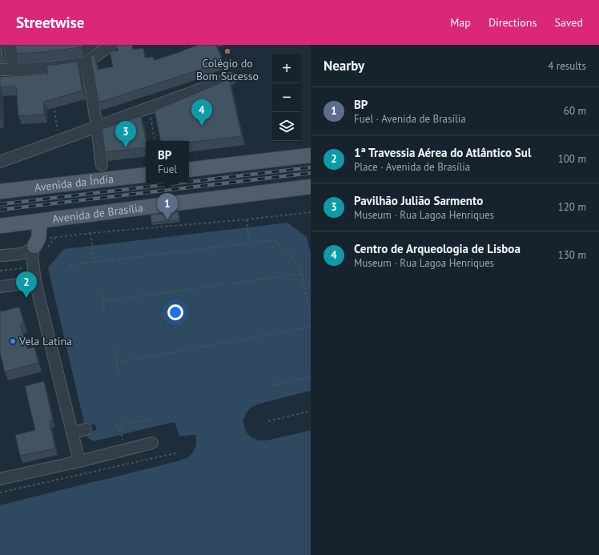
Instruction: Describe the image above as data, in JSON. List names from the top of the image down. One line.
{"streets":{"main road":["Avenida da Índia","Avenida de Brasília"]},"places":["Colégio do Bom Sucesso","Vela Latina"],"page":{"header":"Streetwise","nav":["Map","Directions","Saved"],"heading":["Nearby","4 results"],"map_buttons":["+","−"],"list":[{"mark":"1","name":"BP","note":"Fuel · Avenida de Brasília","value":"60 m"},{"mark":"2","name":"1ª Travessia Aérea do Atlântico Sul","note":"Place · Avenida de Brasília","value":"100 m"},{"mark":"3","name":"Pavilhão Julião Sarmento","note":"Museum · Rua Lagoa Henriques","value":"120 m"},{"mark":"4","name":"Centro de Arqueologia de Lisboa","note":"Museum · Rua Lagoa Henriques","value":"130 m"}],"pins":["4","3","1","2"],"popup":["BP","Fuel"]}}
